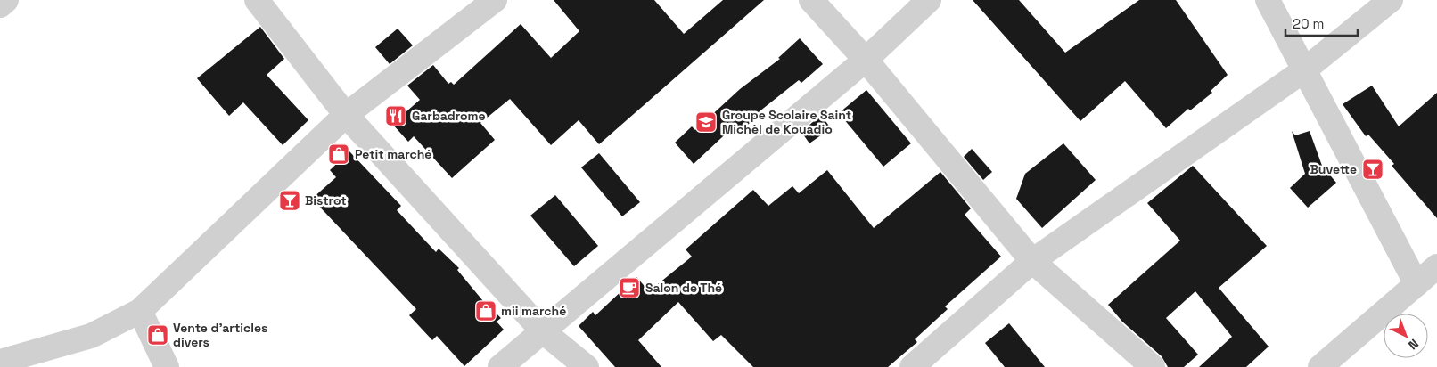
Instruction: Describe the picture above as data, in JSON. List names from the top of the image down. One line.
{"places":{"restaurant":["Garbadrome"],"school or university":["Groupe Scolaire Saint Michèl de Kouadio"],"shop":["Petit marché","mii marché","Vente d'articles divers"],"bar":["Buvette","Bistrot"],"cafe":["Salon de Thé"]},"scale_bar":"20 m","north":"bottom right"}
